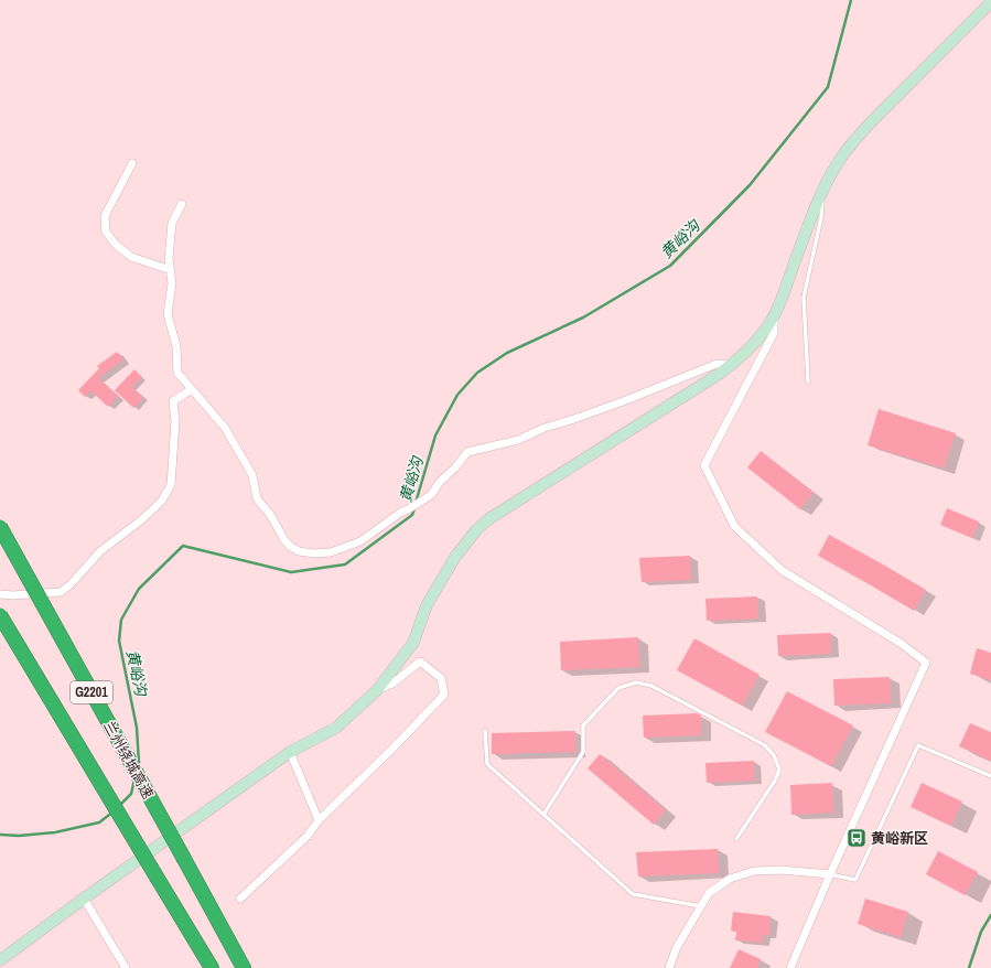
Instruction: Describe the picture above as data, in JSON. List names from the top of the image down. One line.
{"streets":{"highway":["G2201","兰州绕城高速"]},"water":["黄峪沟"],"places":{"bus stop":["黄峪新区"]}}
